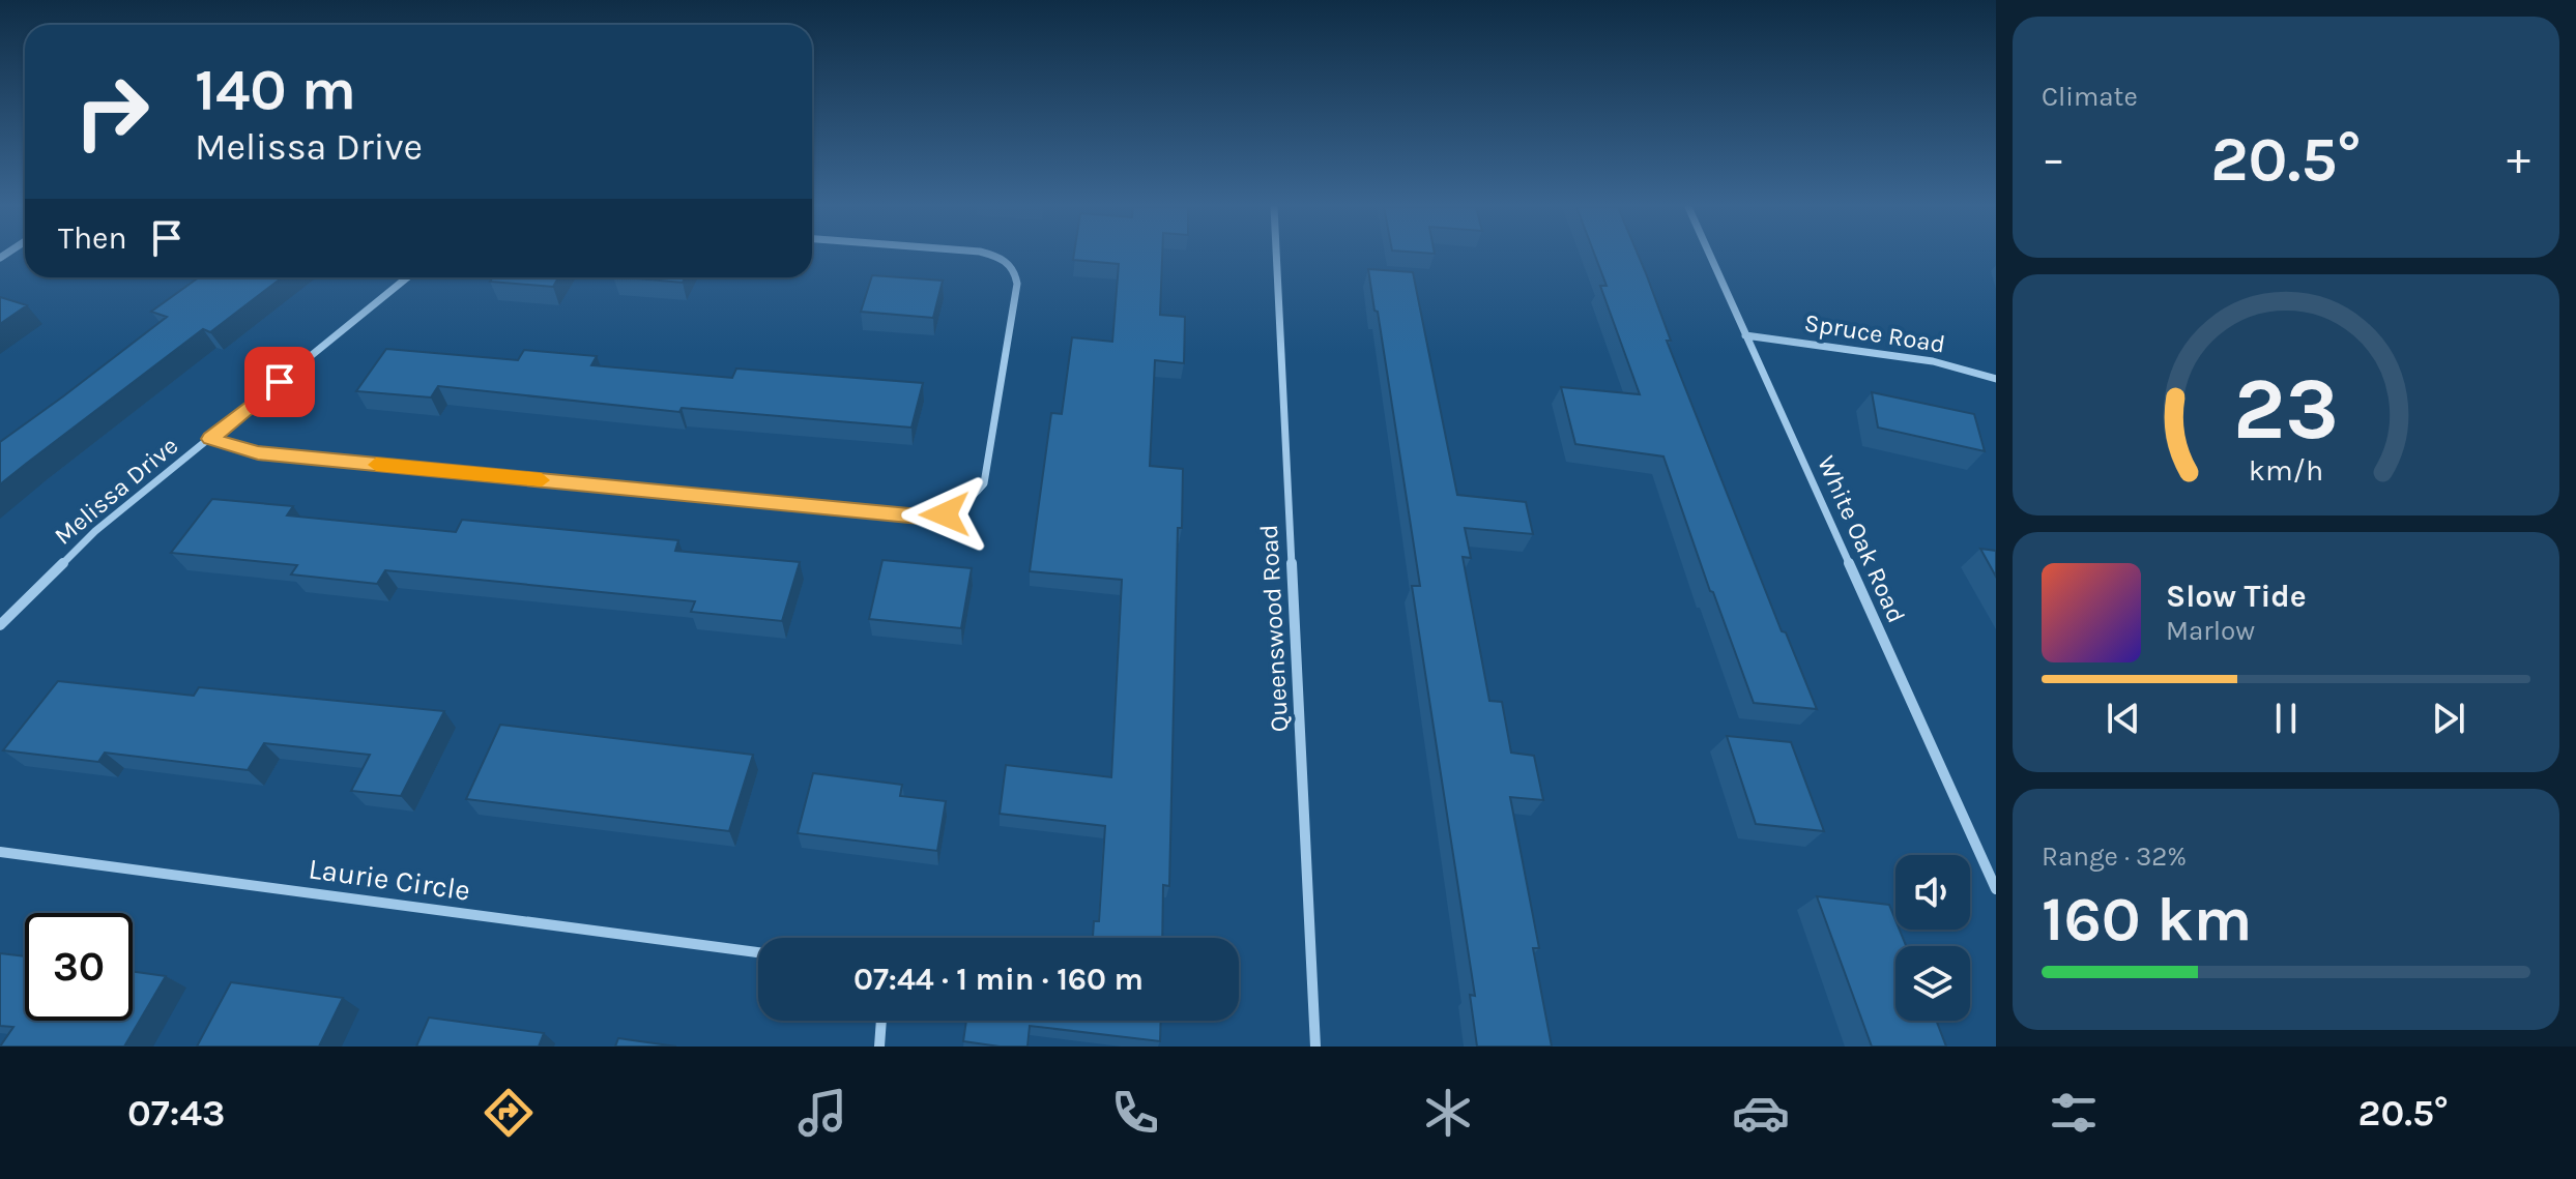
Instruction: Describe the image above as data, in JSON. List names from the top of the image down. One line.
{"streets":{"street":["Spruce Road","Melissa Drive","White Oak Road","Queenswood Road","Laurie Circle"]},"crossings":[["Spruce Road","White Oak Road"]],"page":{"tile":["Climate",["Range · 32%","160 km"]],"turn":["140 m","Melissa Drive"],"heat":["−","20.5°","+"],"then":"Then","song":["Slow Tide","Marlow"],"limit":"30","trip":"07:44 · 1 min · 160 m","tabs":["07:43","20.5°"],"gauge":["23","km/h"]}}
